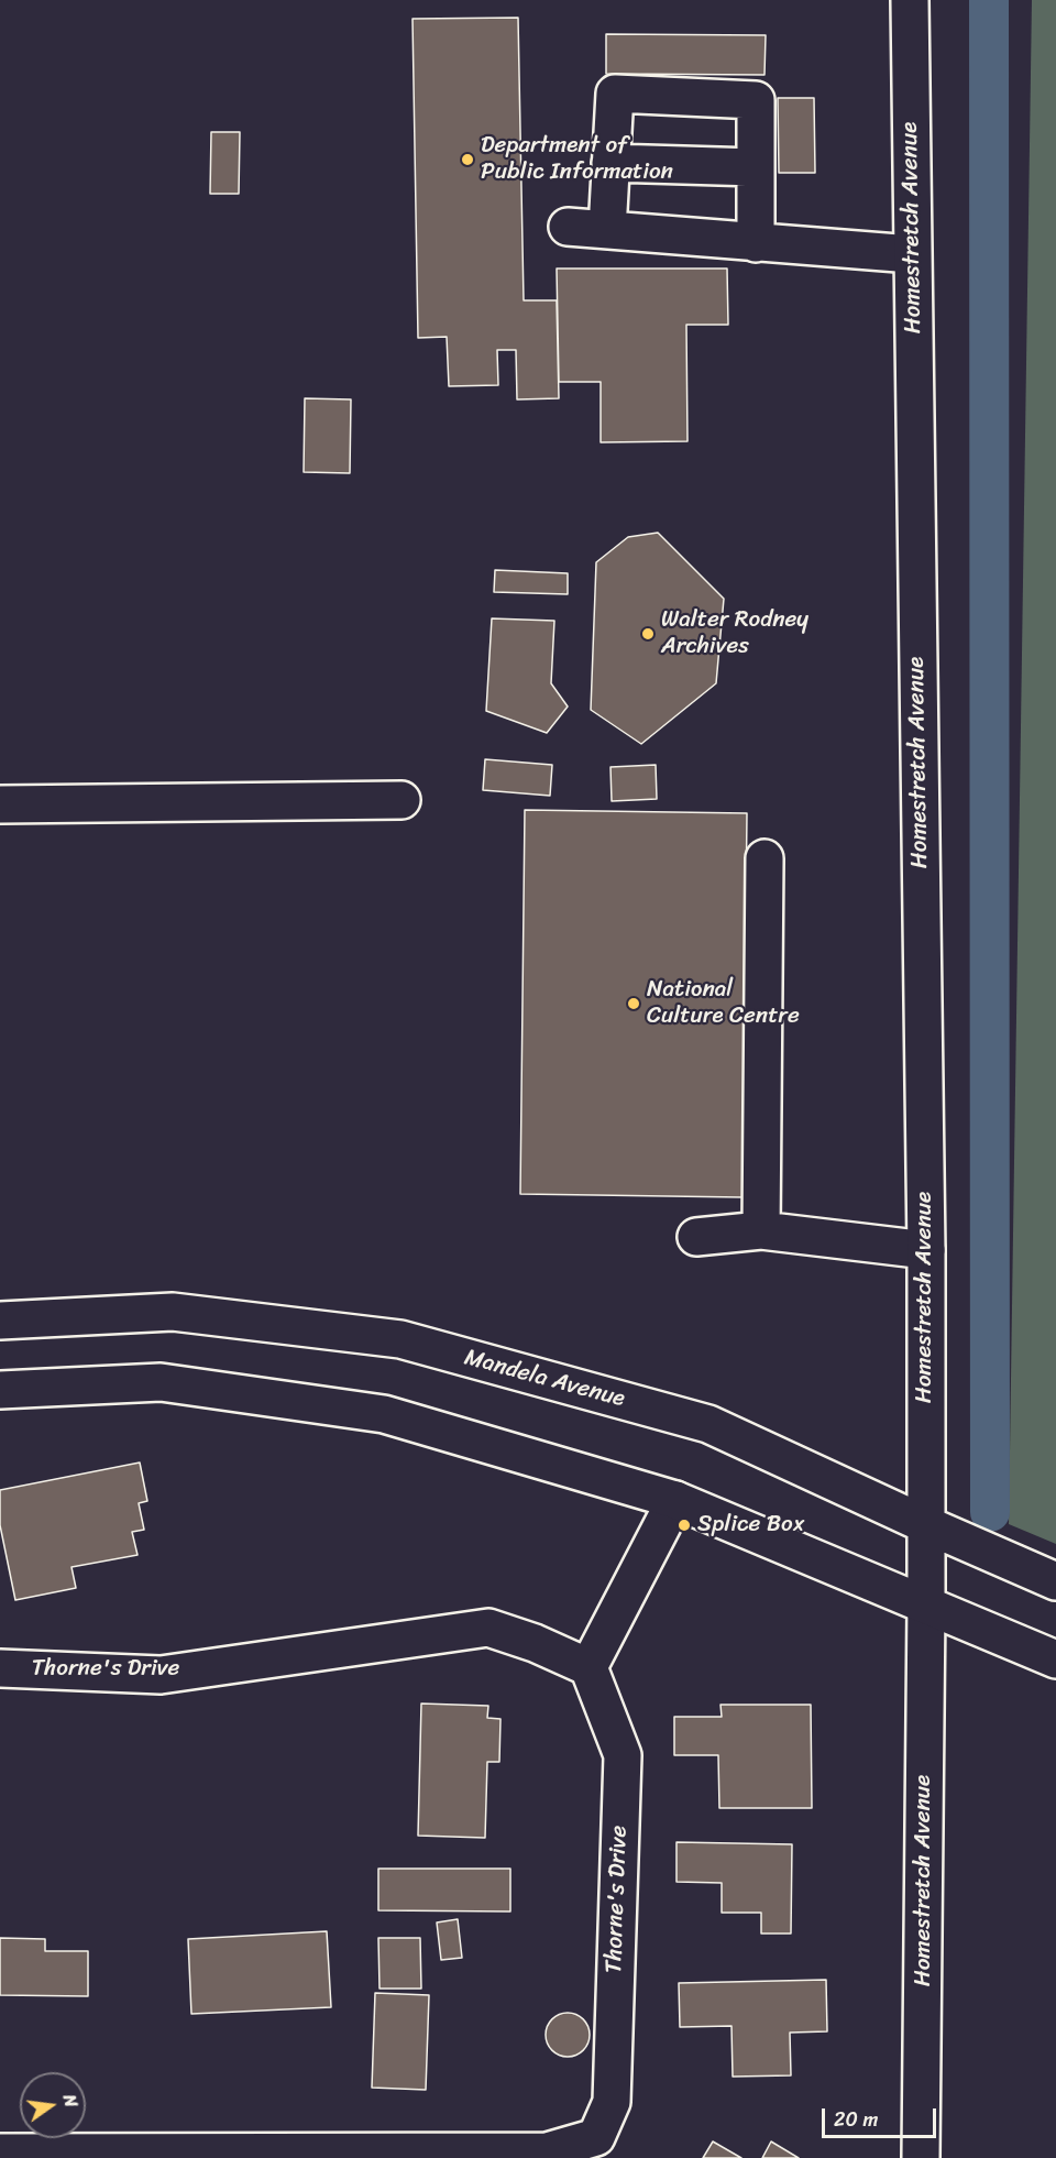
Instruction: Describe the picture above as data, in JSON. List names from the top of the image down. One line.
{"streets":{"main road":["Homestretch Avenue","Mandela Avenue","Thorne's Drive"]},"crossings":[["Homestretch Avenue","Mandela Avenue"]],"places":["Department of Public Information","Walter Rodney Archives","National Culture Centre","Splice Box"],"scale_bar":"20 m","north":"right"}
